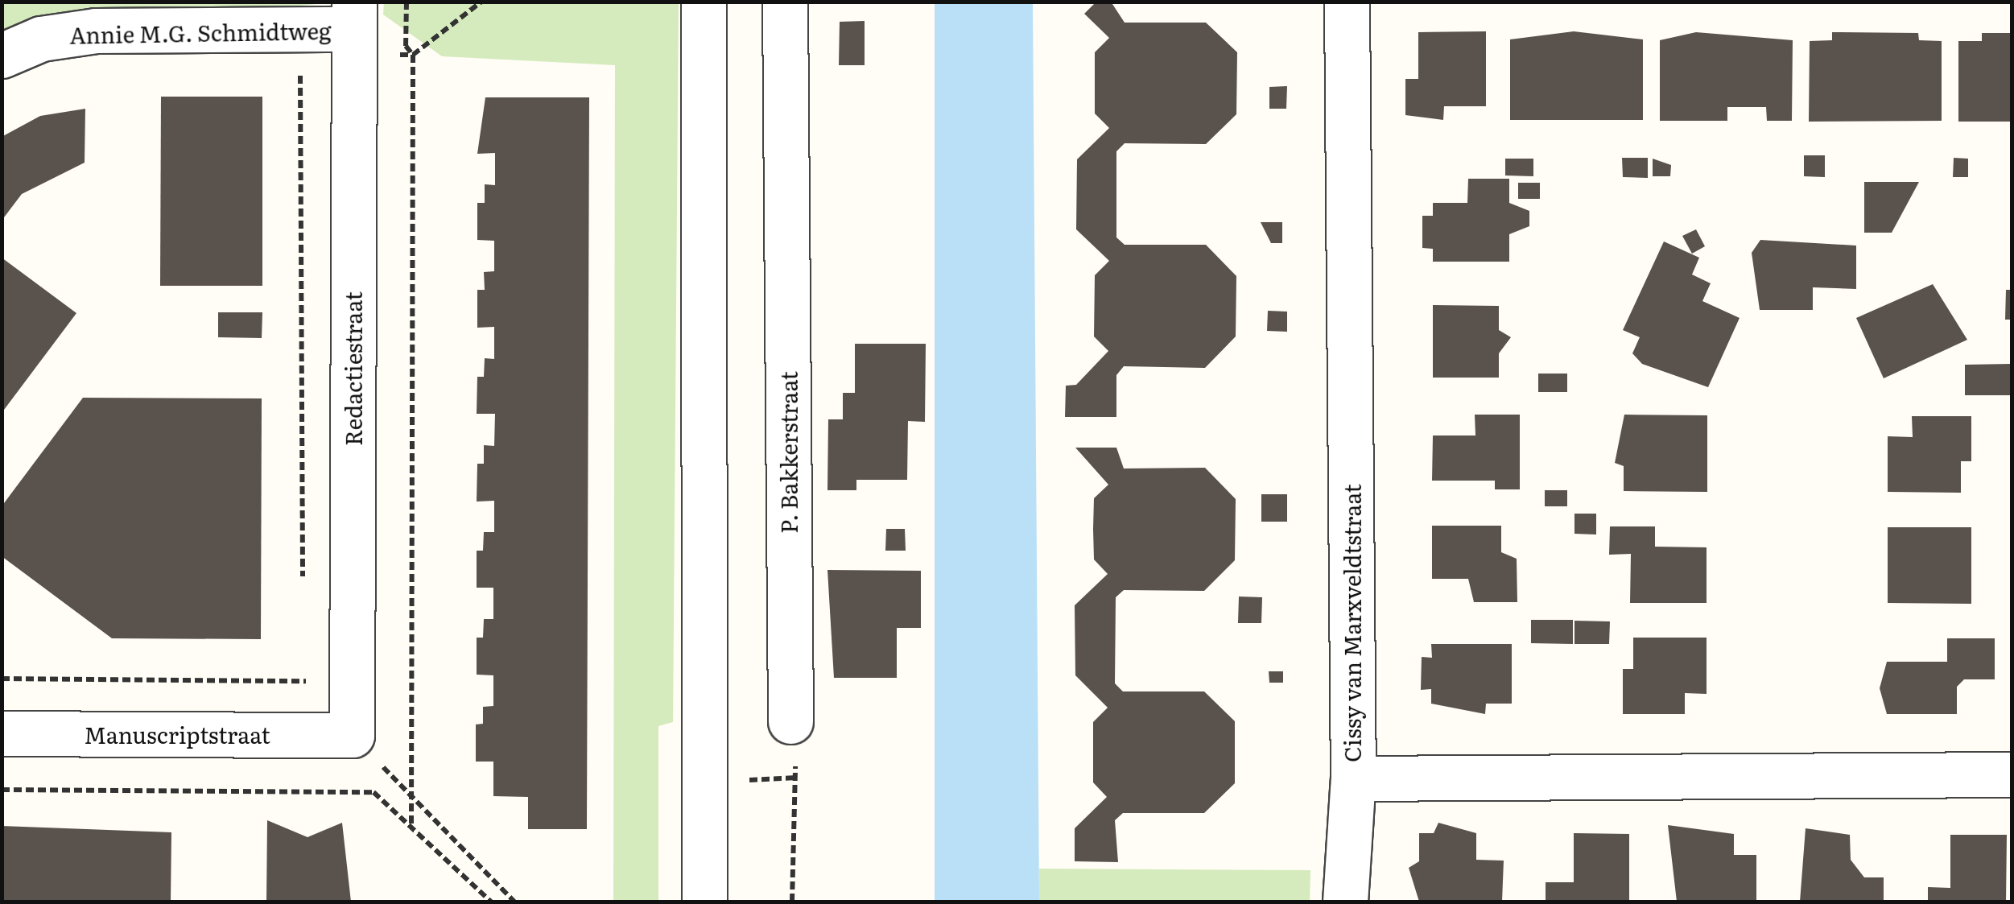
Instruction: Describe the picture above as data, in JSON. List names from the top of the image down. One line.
{"streets":{"street":["Annie M.G. Schmidtweg","Redactiestraat","P. Bakkerstraat","Cissy van Marxveldtstraat","Manuscriptstraat"]},"crossings":[["Annie M.G. Schmidtweg","Redactiestraat"],["Redactiestraat","Manuscriptstraat"]]}
